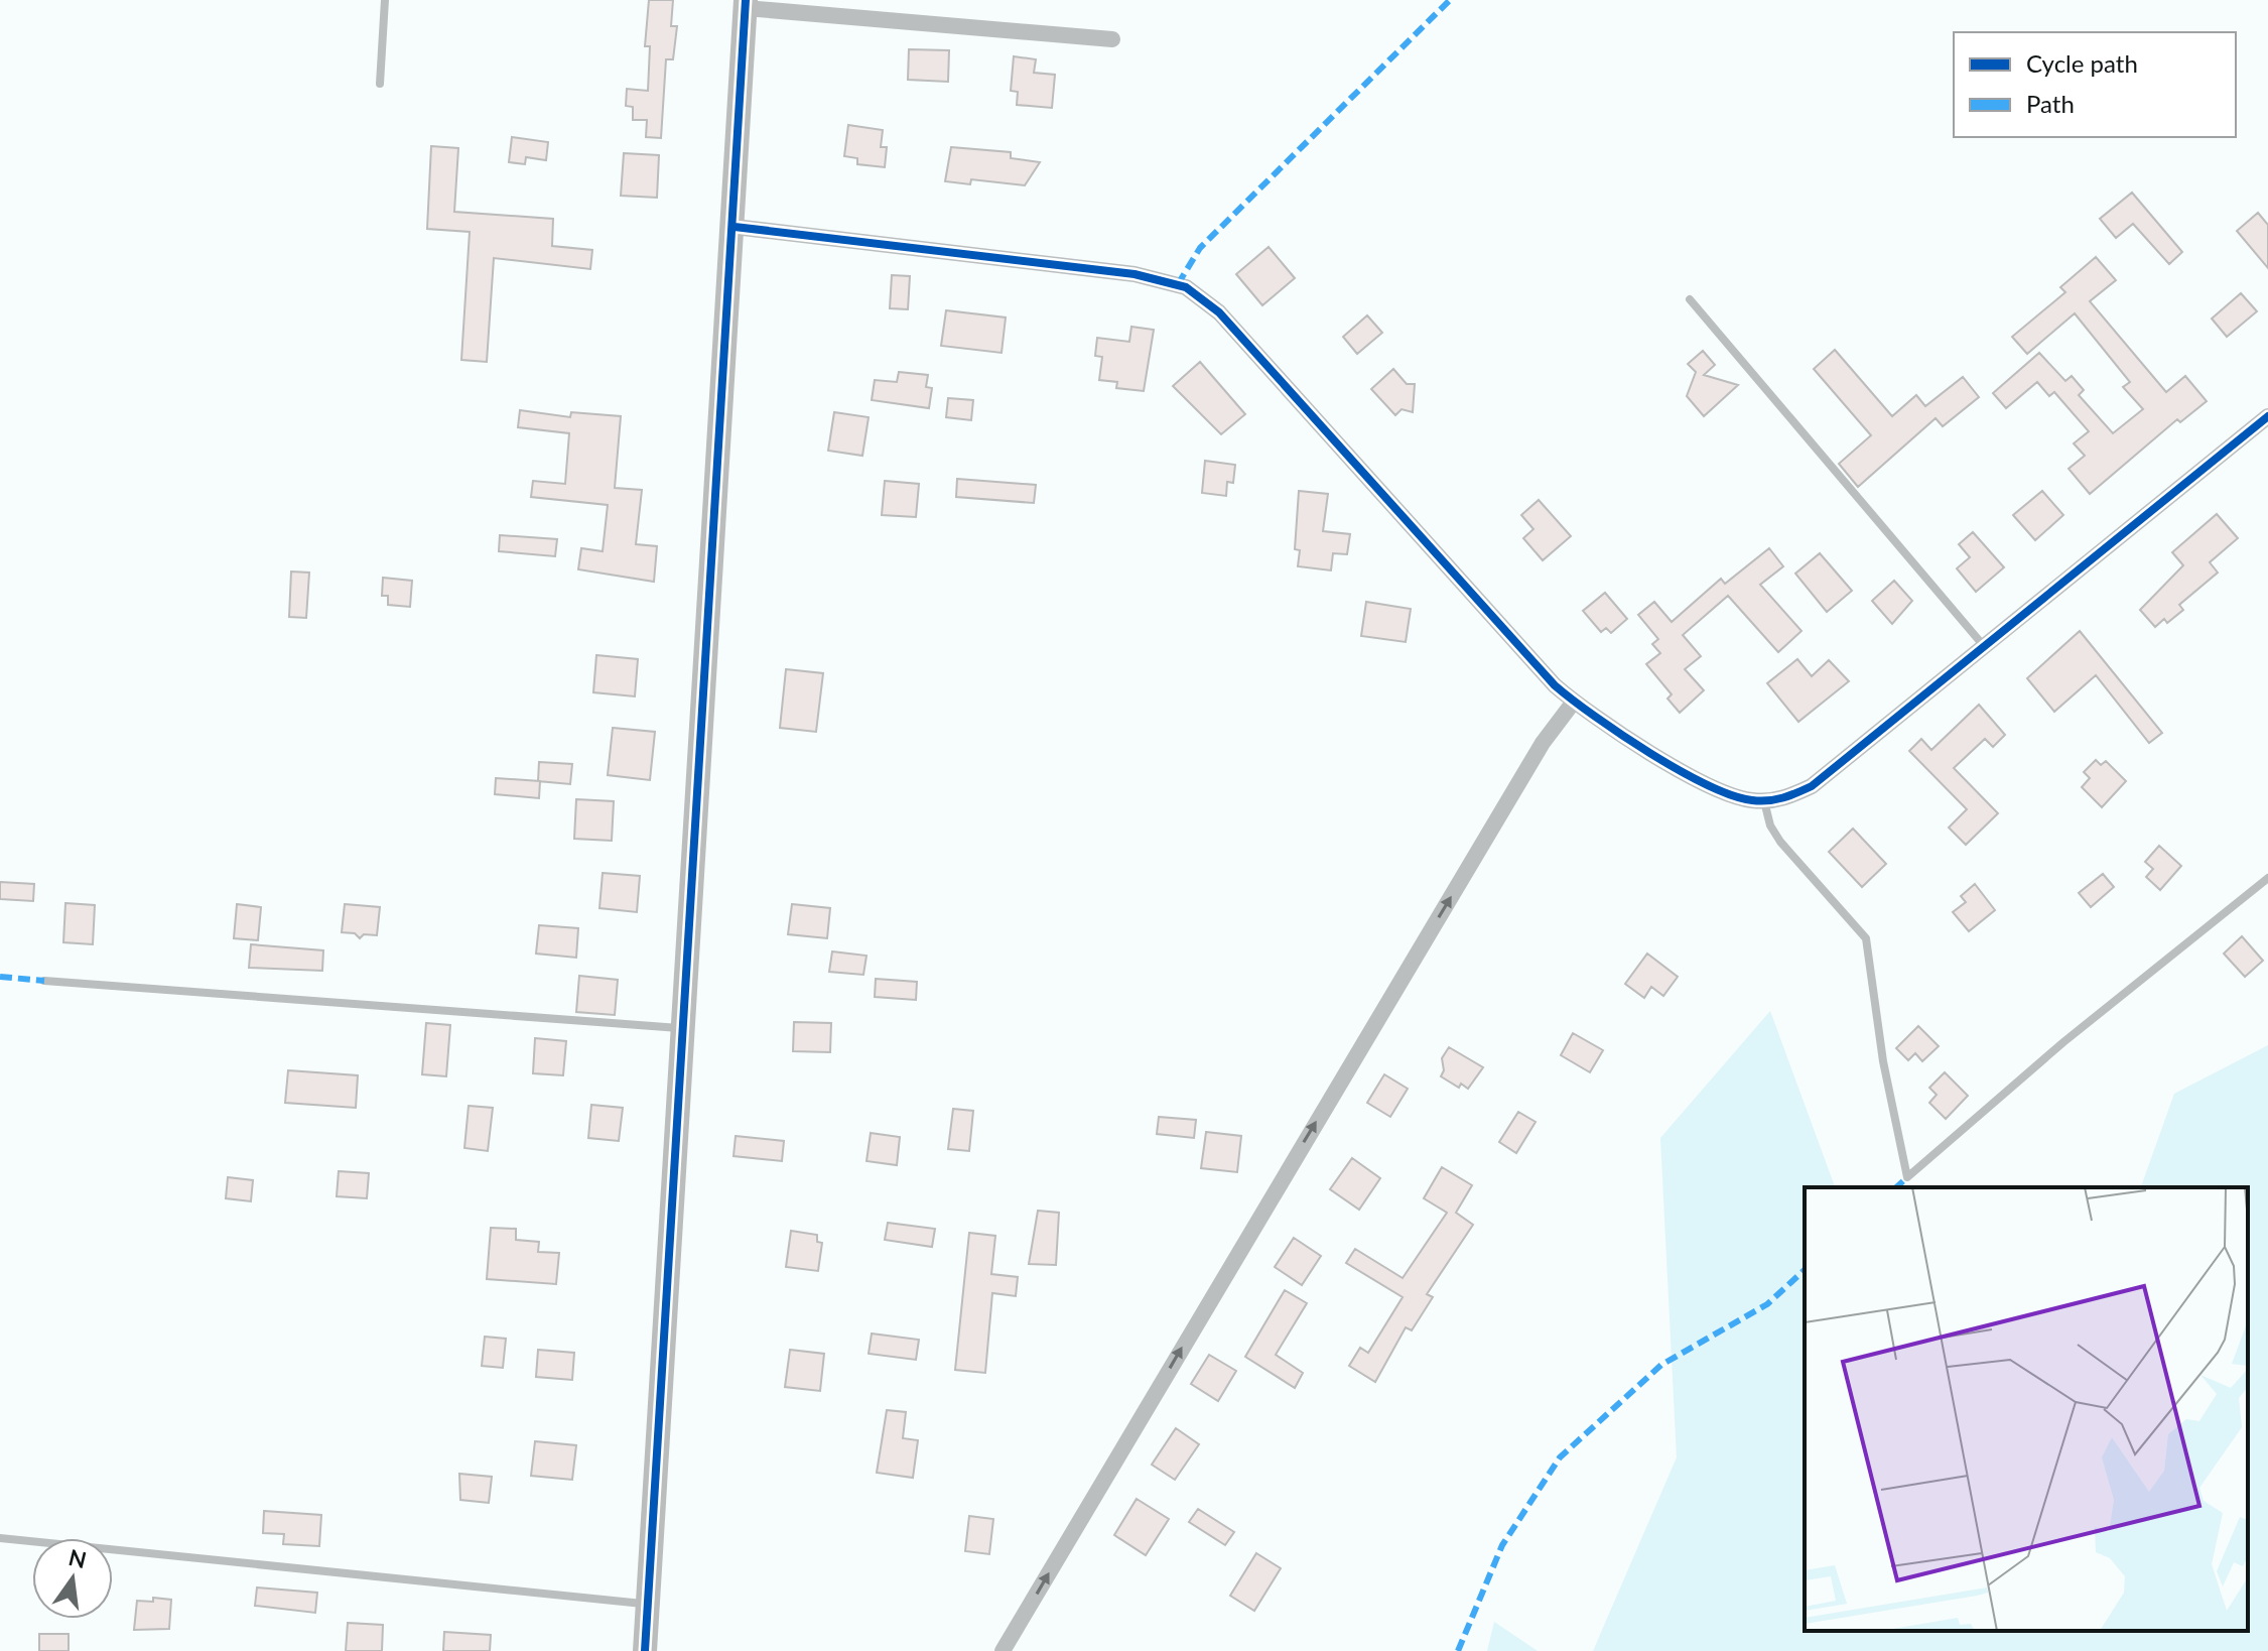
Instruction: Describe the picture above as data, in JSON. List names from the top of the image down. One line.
{"legend":["Cycle path","Path"],"north":"top"}
